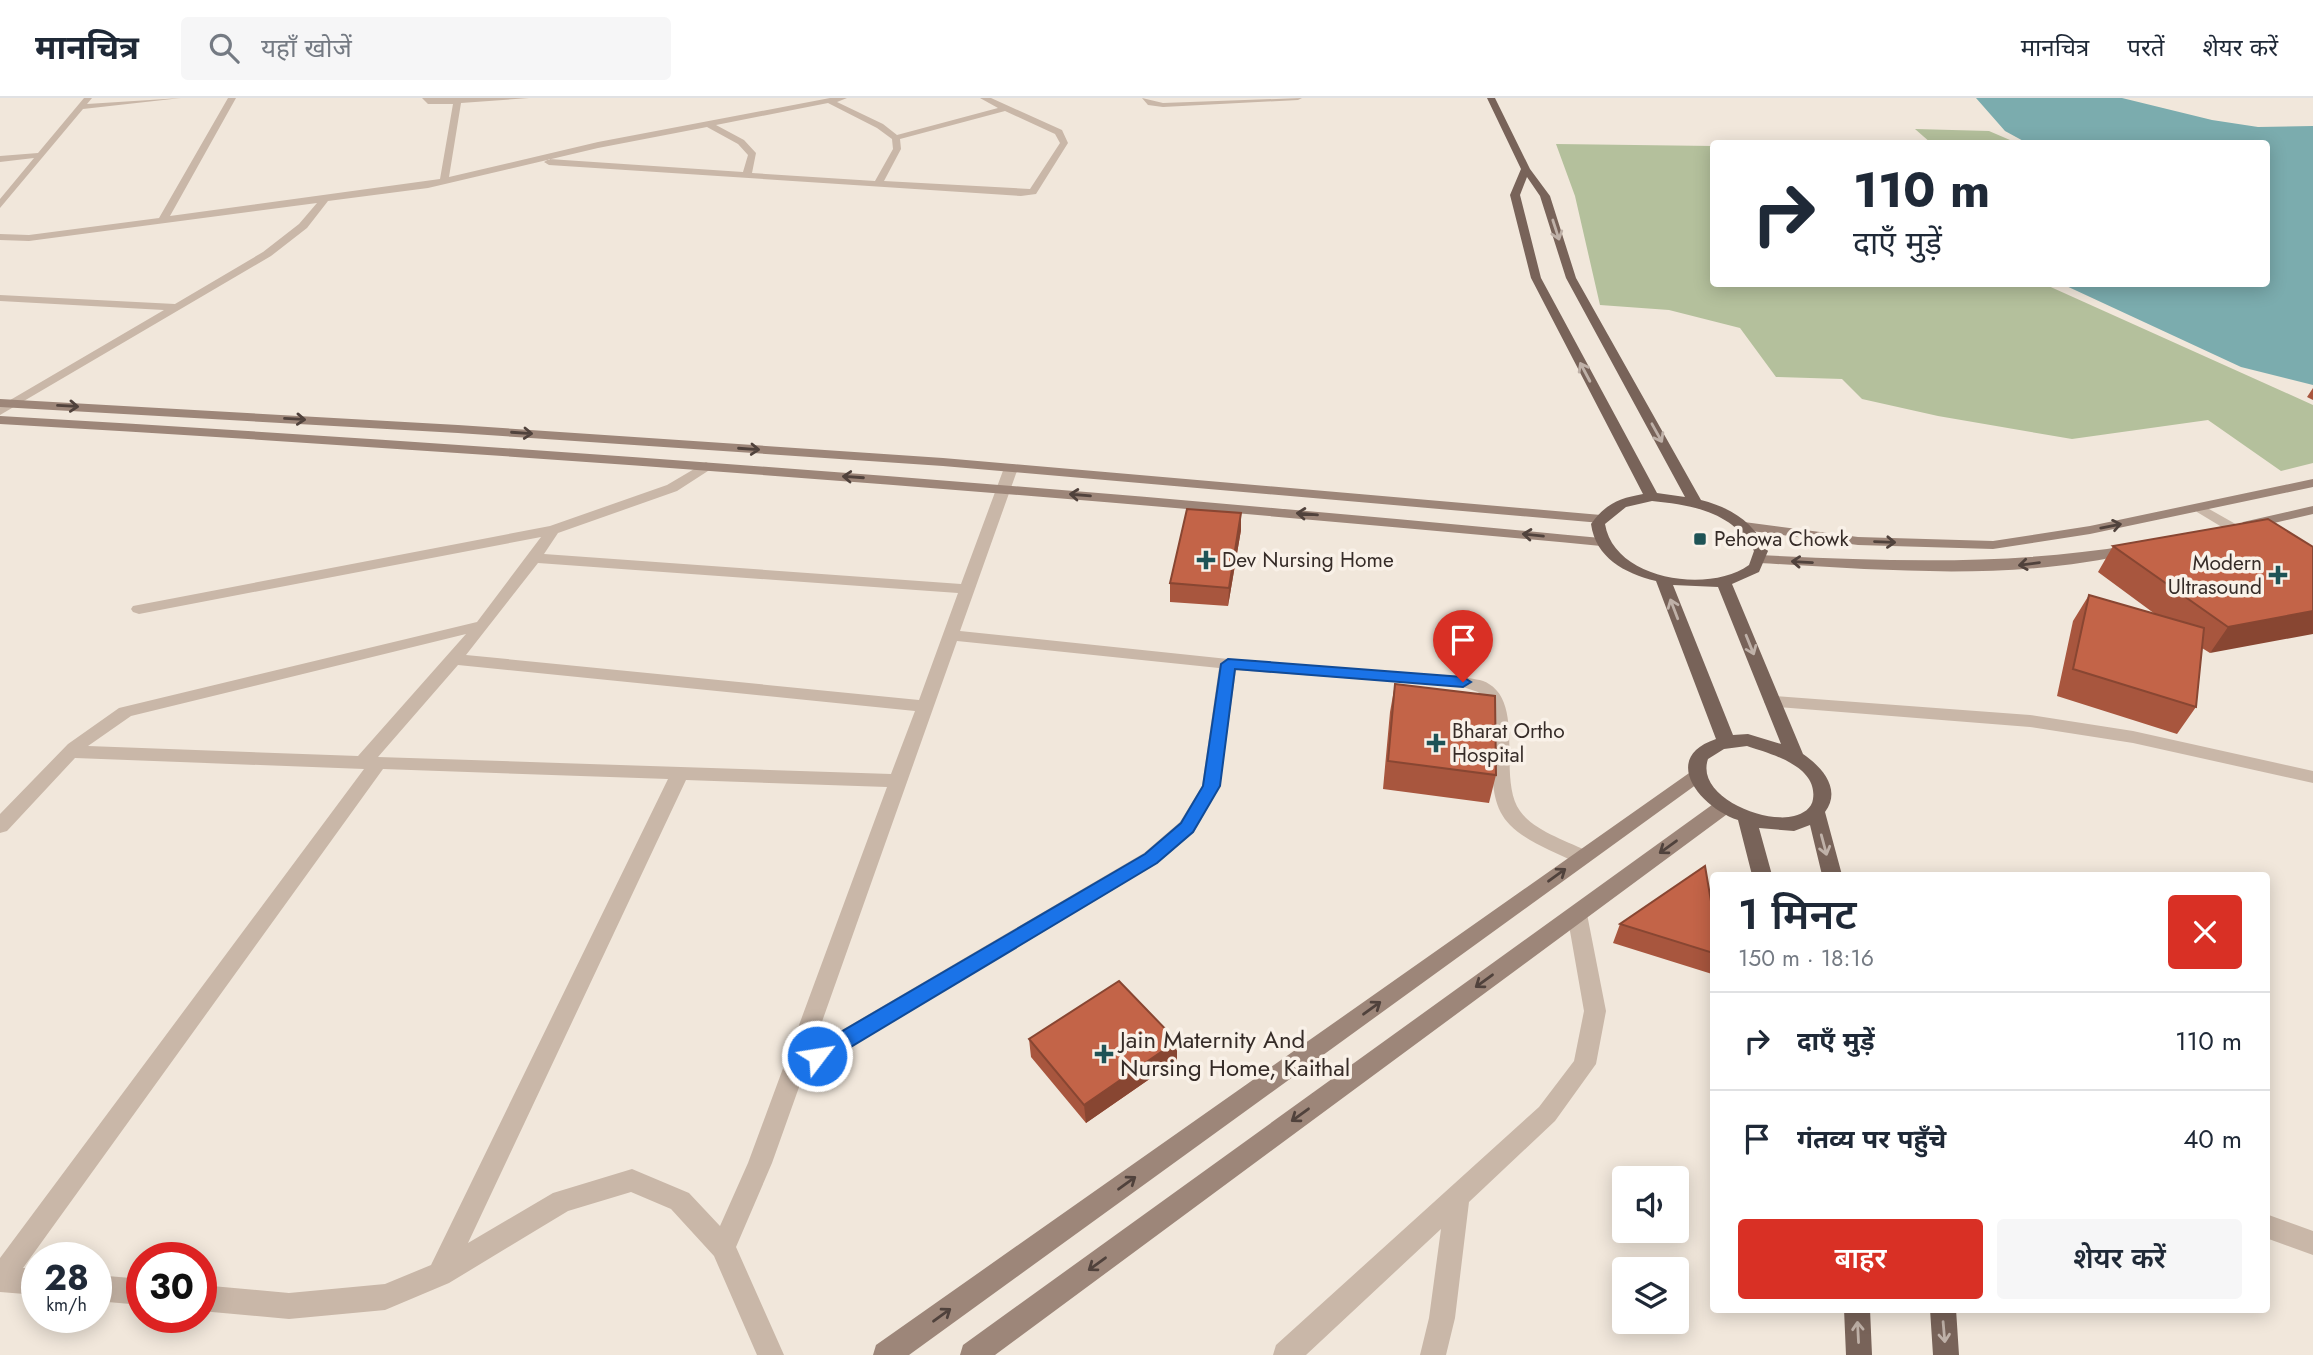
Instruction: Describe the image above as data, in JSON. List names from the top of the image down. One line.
{"places":{"transit":["Pehowa Chowk"],"health":["Dev Nursing Home","Modern Ultrasound","Bharat Ortho Hospital","Jain Maternity And Nursing Home, Kaithal"]},"page":{"header":"मानचित्र","search":"यहाँ खोजें","nav":["मानचित्र","परतें","शेयर करें"],"turn":["110 m","दाएँ मुड़ें"],"heading":["1 मिनट","150 m · 18:16"],"list":[{"name":"दाएँ मुड़ें","value":"110 m"},{"name":"गंतव्य पर पहुँचे","value":"40 m"}],"buttons":["बाहर","शेयर करें"],"speed":"28 km/h","limit":"30"}}
